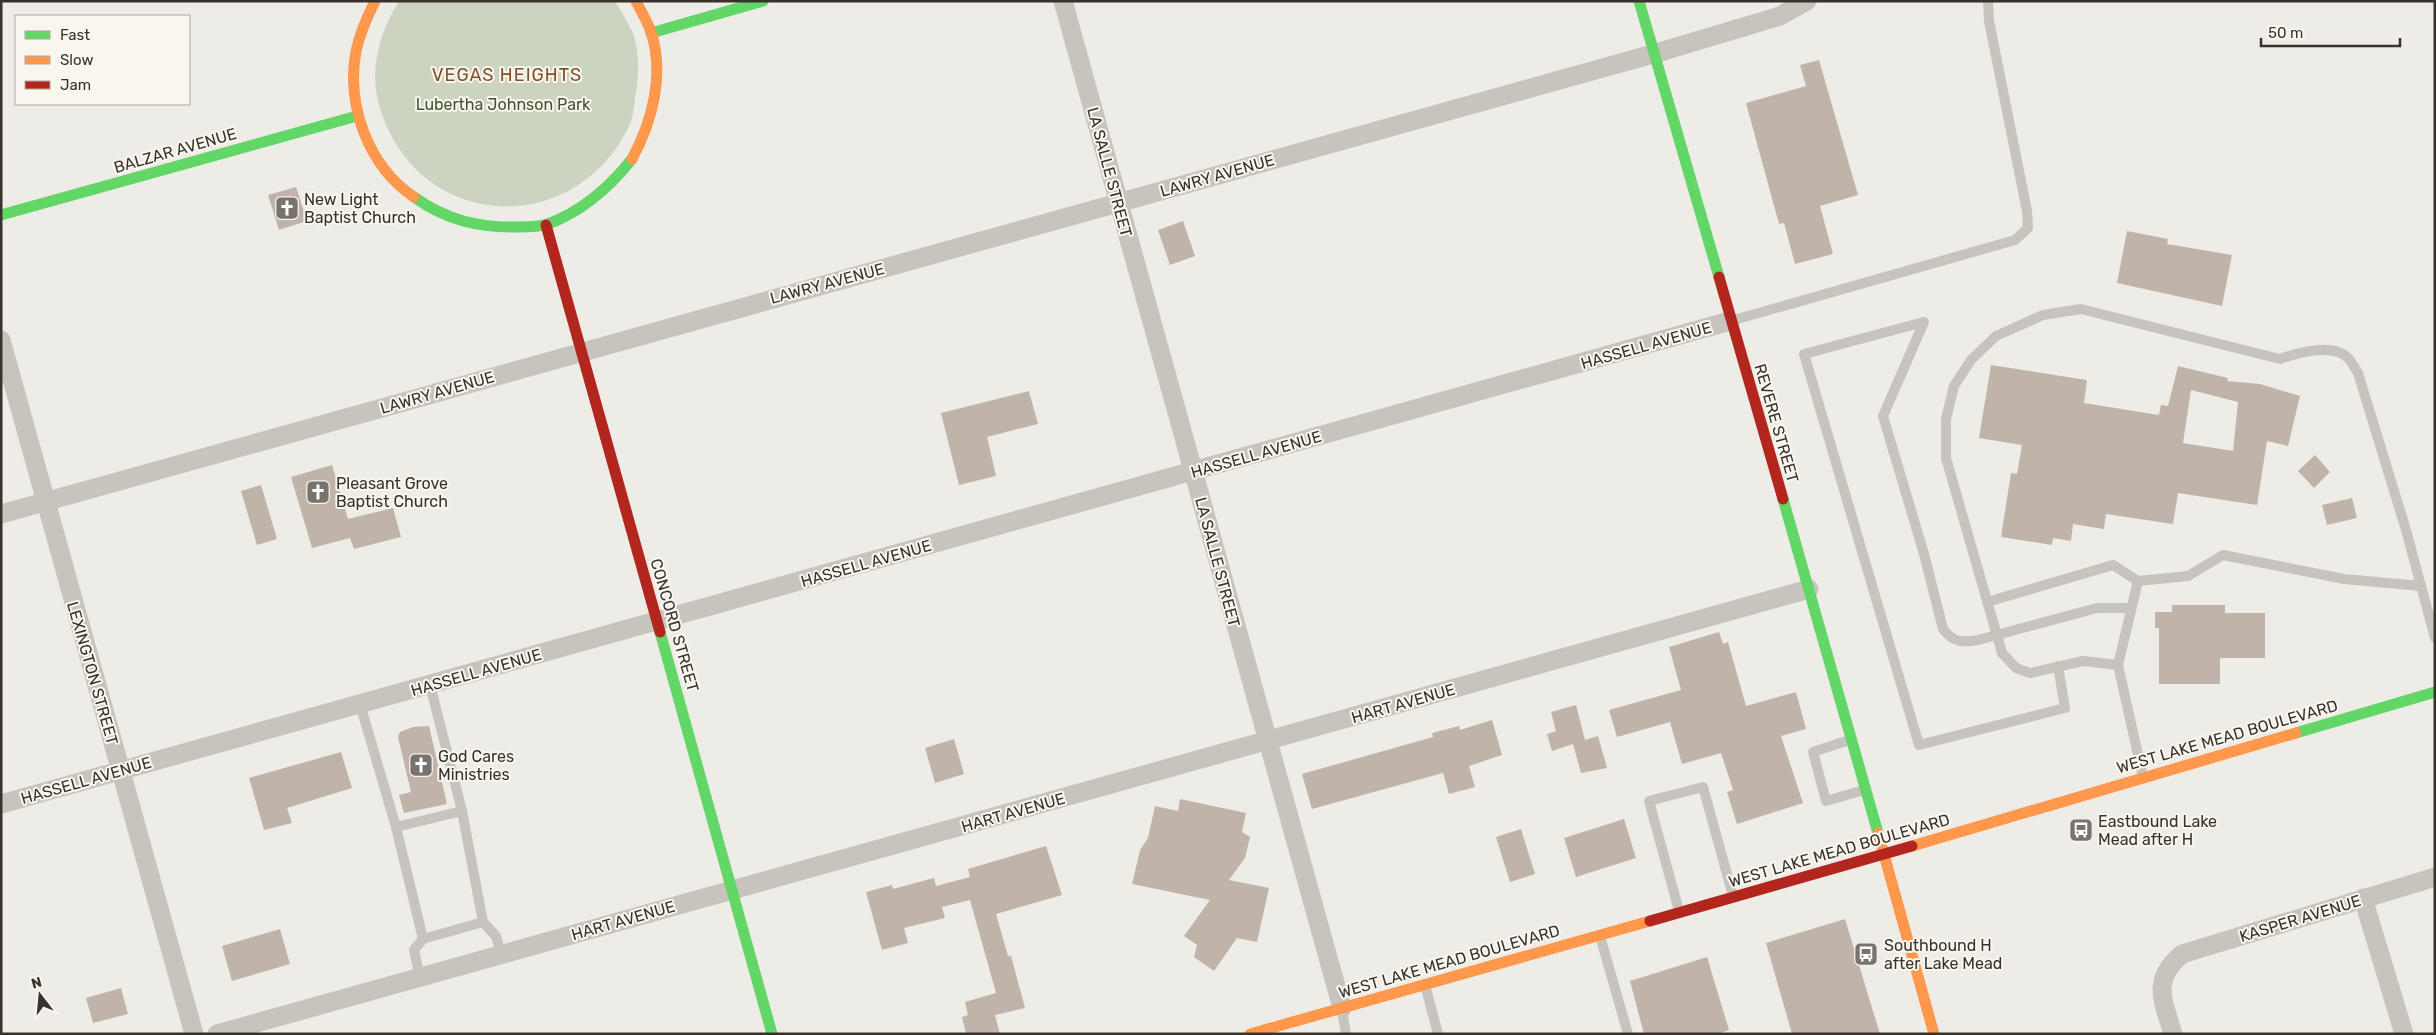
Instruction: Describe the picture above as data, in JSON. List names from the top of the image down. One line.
{"streets":{"street":["BALZAR AVENUE","LA SALLE STREET","LAWRY AVENUE","HASSELL AVENUE","REVERE STREET","CONCORD STREET","LEXINGTON STREET","HART AVENUE","WEST LAKE MEAD BOULEVARD","KASPER AVENUE"]},"crossings":[["LA SALLE STREET","LAWRY AVENUE"],["LA SALLE STREET","HASSELL AVENUE"],["LA SALLE STREET","HART AVENUE"],["LA SALLE STREET","WEST LAKE MEAD BOULEVARD"],["LAWRY AVENUE","REVERE STREET"],["LAWRY AVENUE","CONCORD STREET"],["LAWRY AVENUE","LEXINGTON STREET"],["HASSELL AVENUE","REVERE STREET"],["HASSELL AVENUE","CONCORD STREET"],["HASSELL AVENUE","LEXINGTON STREET"],["REVERE STREET","HART AVENUE"],["REVERE STREET","WEST LAKE MEAD BOULEVARD"],["CONCORD STREET","HART AVENUE"]],"districts":["VEGAS HEIGHTS"],"parks":["Lubertha Johnson Park"],"places":{"church":["New Light Baptist Church","Pleasant Grove Baptist Church","God Cares Ministries"],"bus stop":["Eastbound Lake Mead after H","Southbound H after Lake Mead"]},"legend":["Fast","Slow","Jam"],"scale_bar":"50 m","north":"top"}
